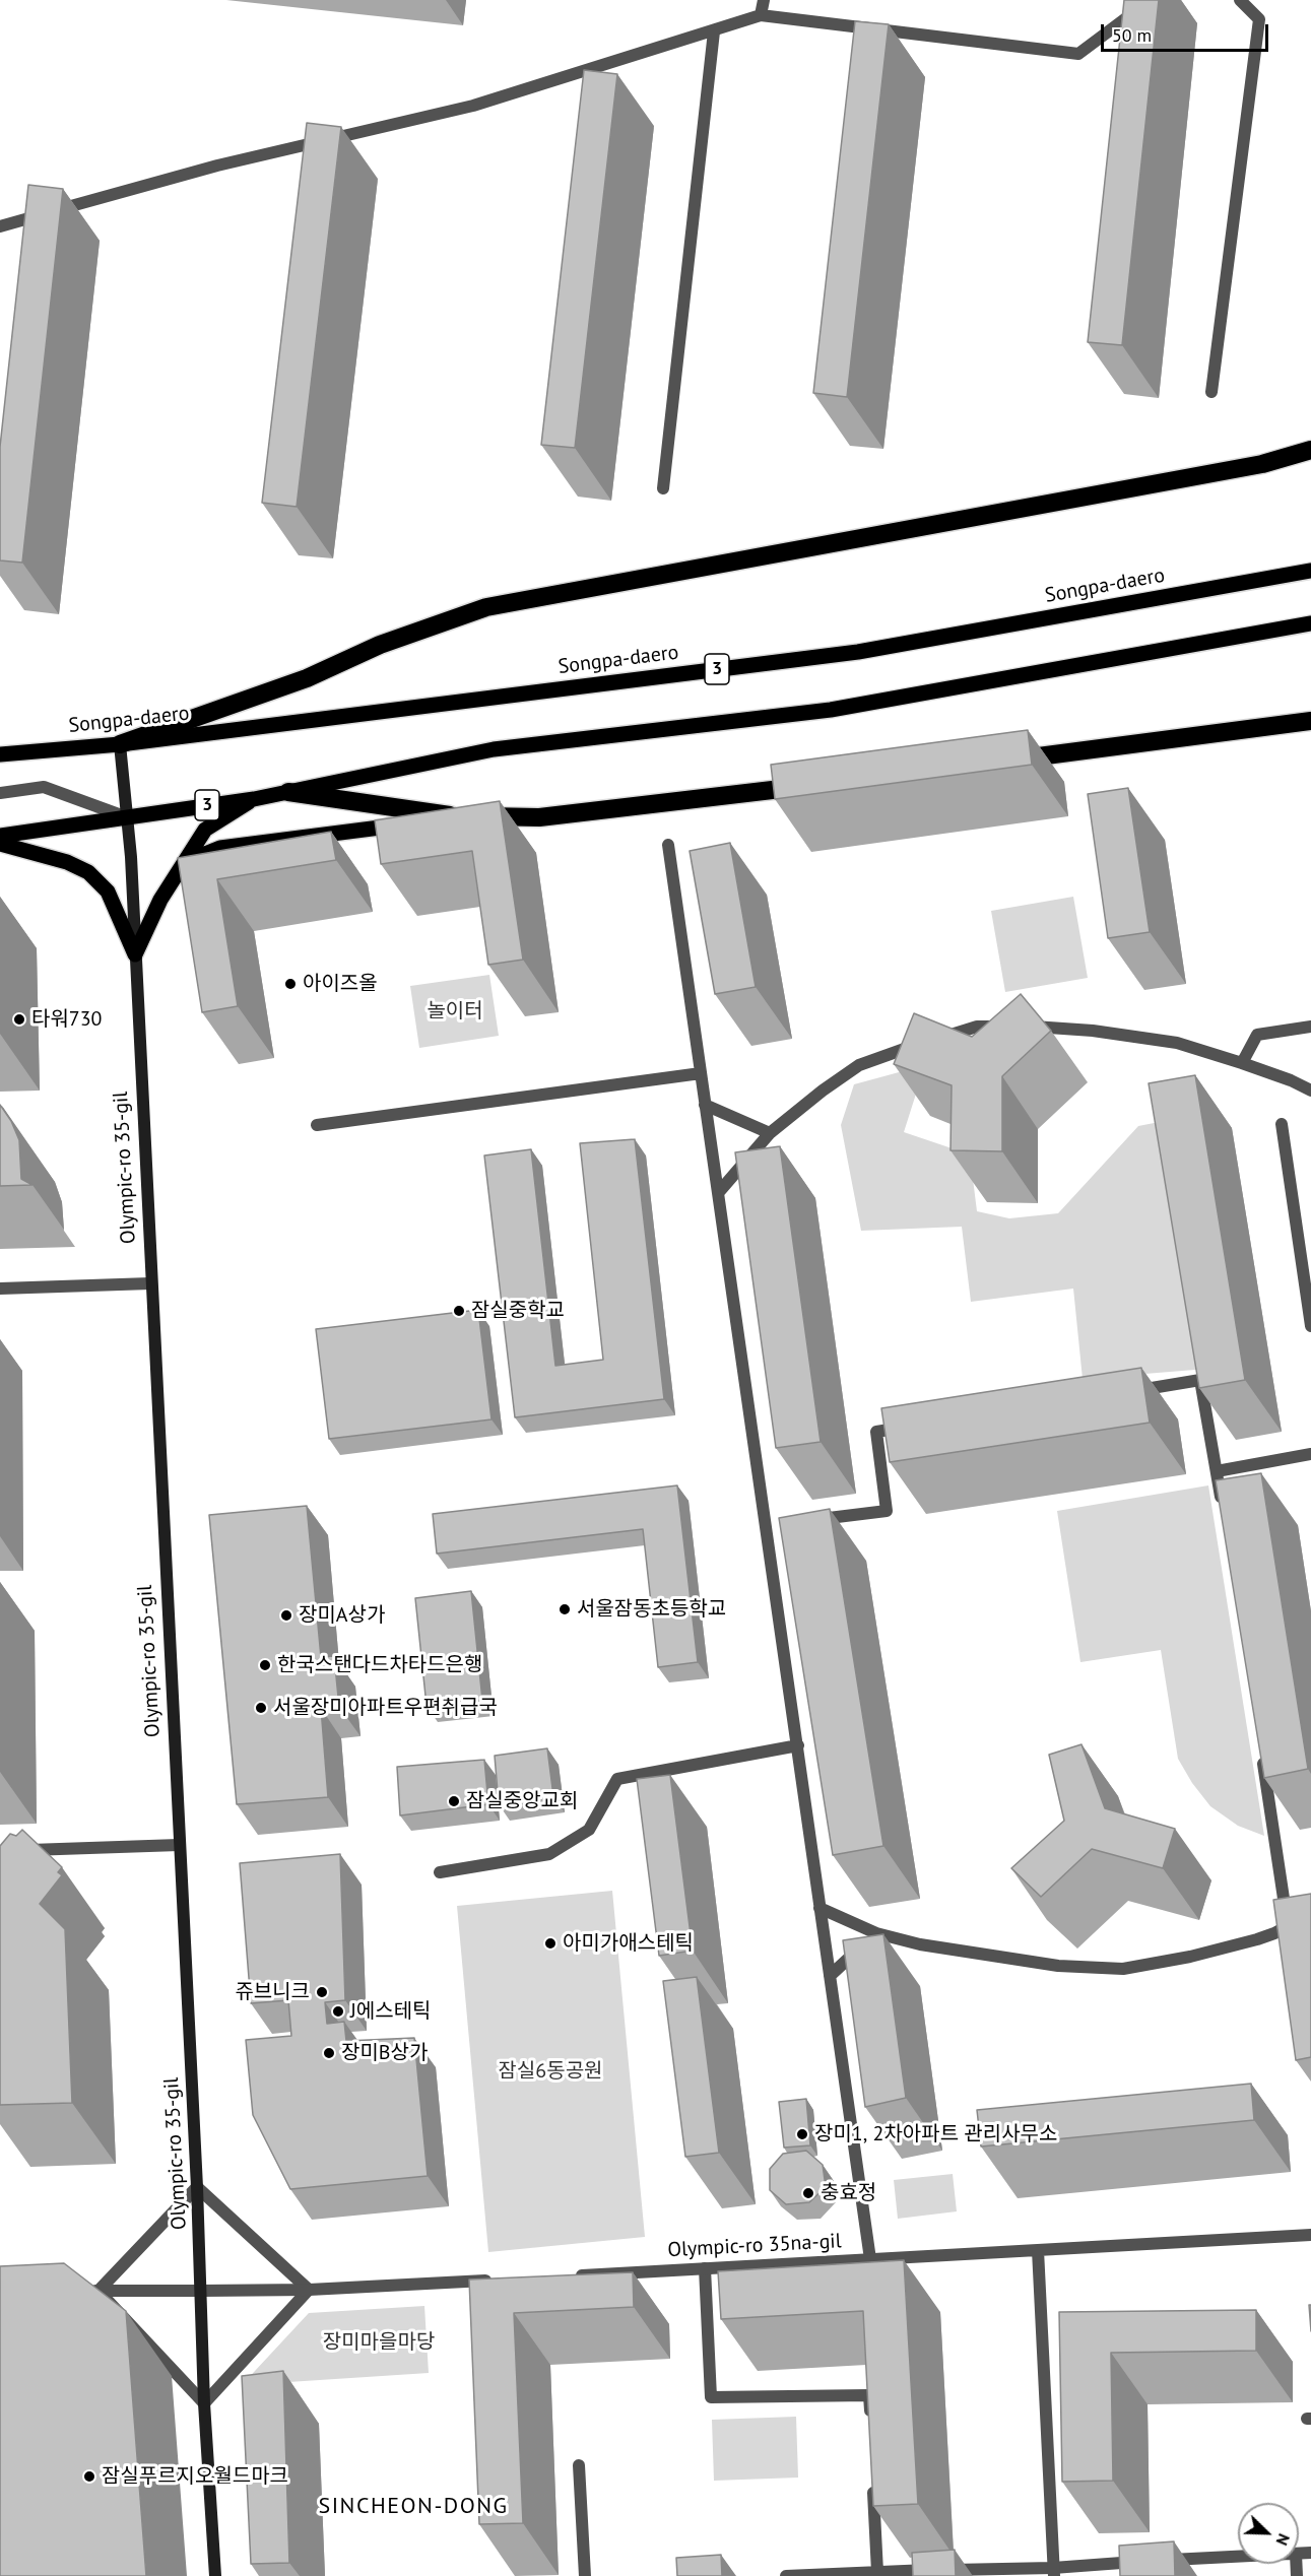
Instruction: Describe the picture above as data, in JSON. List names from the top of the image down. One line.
{"streets":{"main road":["Songpa-daero","3"],"street":["Olympic-ro 35-gil","Olympic-ro 35na-gil"]},"crossings":[["Songpa-daero","Olympic-ro 35-gil"],["3","Olympic-ro 35-gil"]],"districts":["SINCHEON-DONG"],"parks":["놀이터","잠실6동공원","장미마을마당"],"places":["아이즈올","타워730","잠실중학교","서울잠동초등학교","장미A상가","한국스탠다드차타드은행","서울장미아파트우편취급국","잠실중앙교회","아미가애스테틱","쥬브니크","J에스테틱","장미B상가","장미1, 2차아파트 관리사무소","충효정","잠실푸르지오월드마크"],"scale_bar":"50 m","north":"bottom right"}
